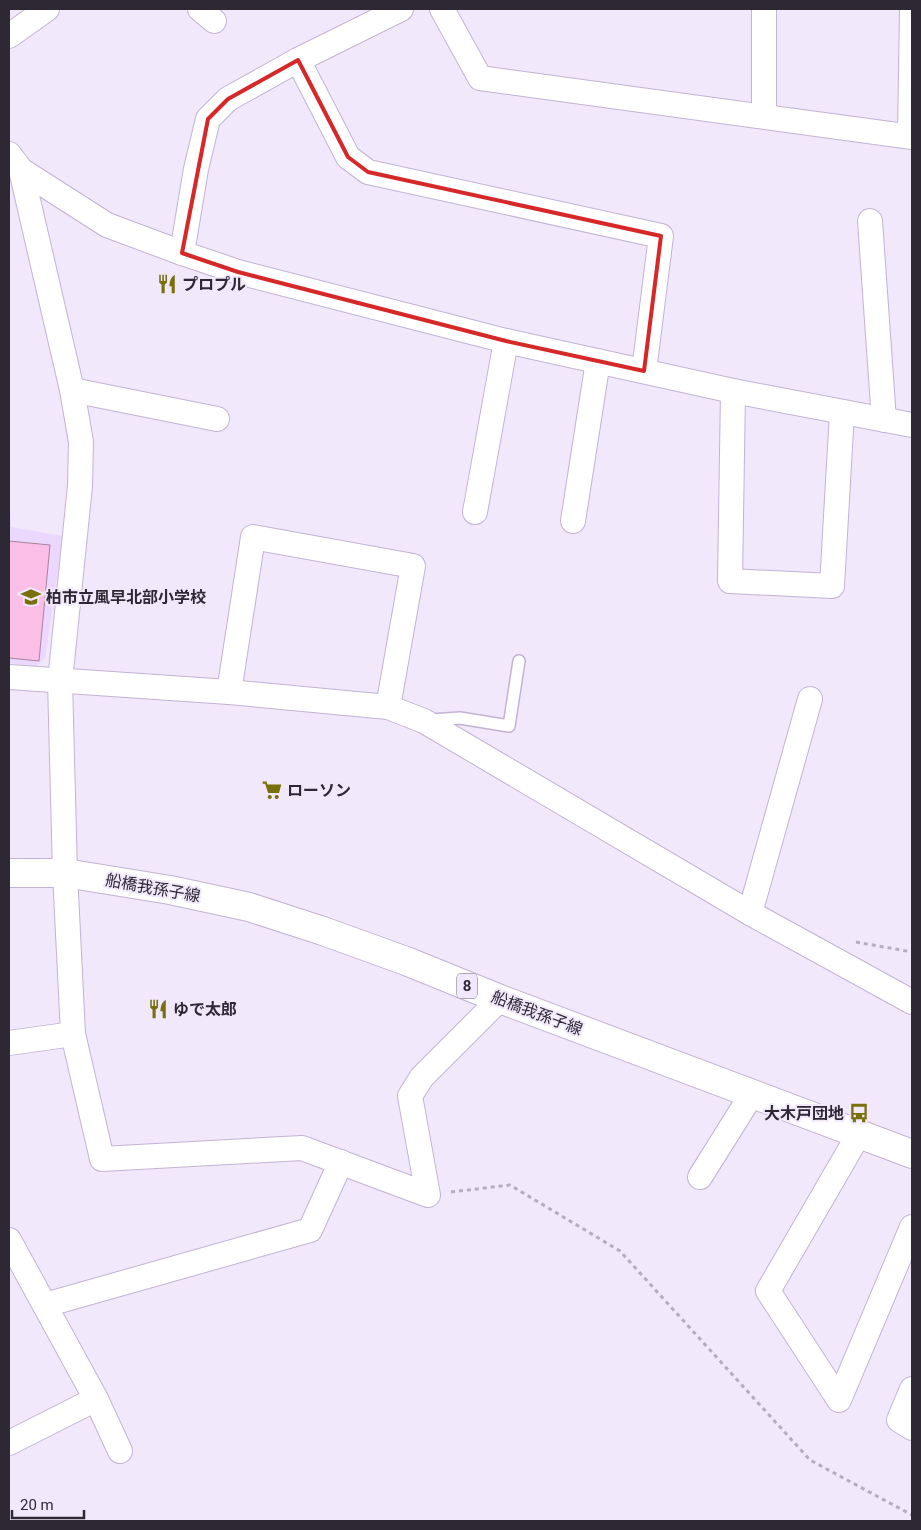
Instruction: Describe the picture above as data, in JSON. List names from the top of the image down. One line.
{"streets":{"main road":["船橋我孫子線","8"]},"places":{"restaurant":["プロプル","ゆで太郎"],"school or university":["柏市立風早北部小学校"],"supermarket":["ローソン"],"bus stop":["大木戸団地"]},"scale_bar":"20 m"}
